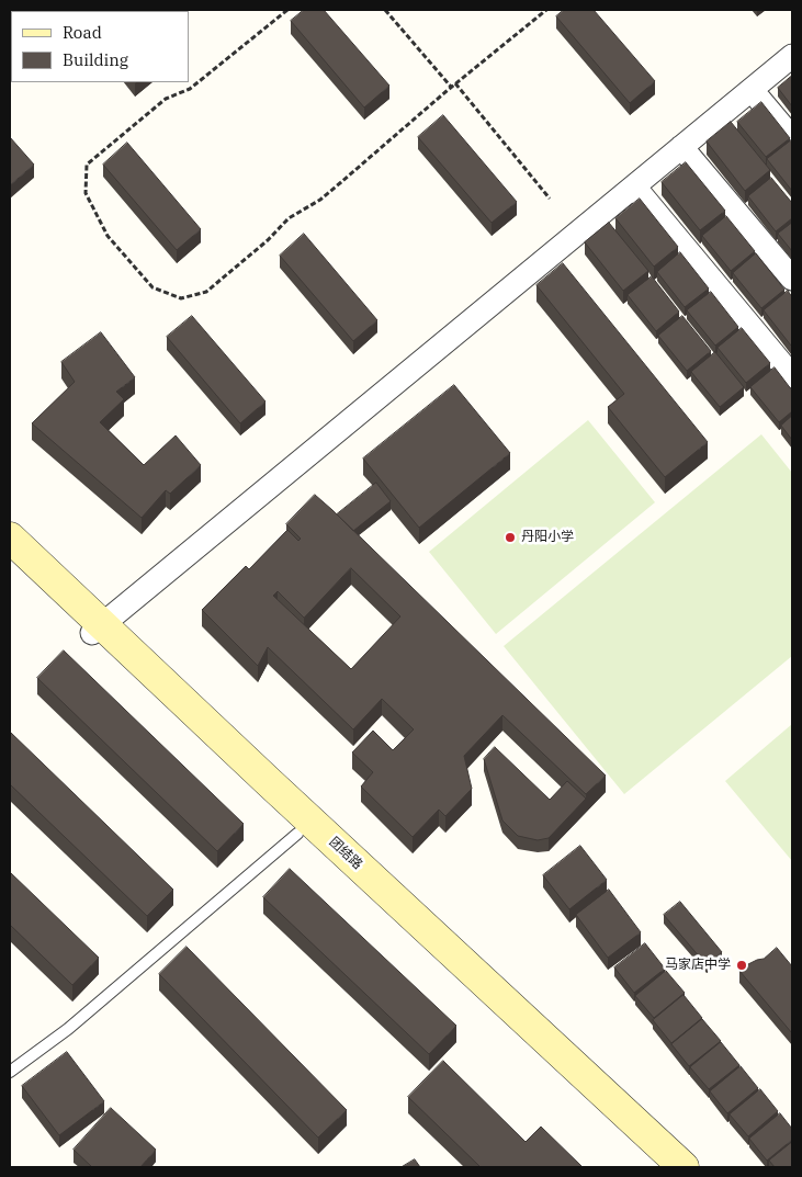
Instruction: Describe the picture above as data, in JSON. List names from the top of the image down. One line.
{"streets":{"main road":["团结路"]},"places":["丹阳小学","马家店中学"],"legend":["Road","Building"]}
